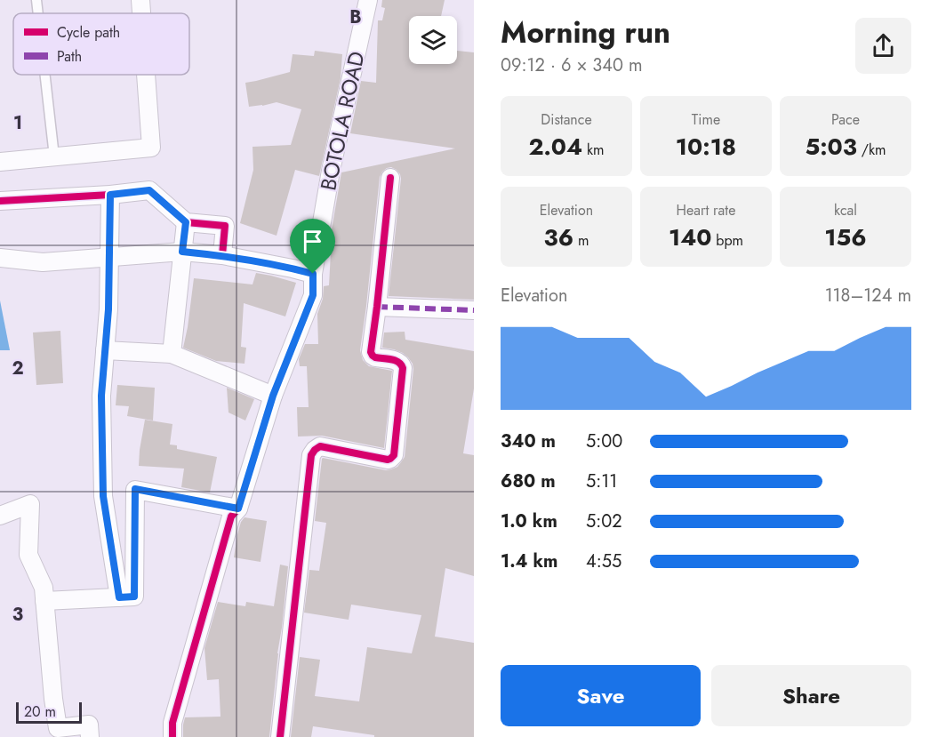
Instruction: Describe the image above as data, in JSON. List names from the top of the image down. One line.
{"streets":{"street":["BOTOLA ROAD"]},"legend":["Cycle path","Path"],"scale_bar":"20 m","page":{"heading":["Morning run","09:12 · 6 × 340 m"],"stats":[["Distance","2.04 km"],["Time","10:18"],["Pace","5:03 /km"],["Elevation","36 m"],["Heart rate","140 bpm"],["kcal","156"]],"chart":["Elevation","118–124 m"],"list":[{"name":"340 m","note":"5:00"},{"name":"680 m","note":"5:11"},{"name":"1.0 km","note":"5:02"},{"name":"1.4 km","note":"4:55"}],"buttons":["Save","Share"],"scale":"20 m"},"grid":{"columns":["B"],"rows":["1","2","3"]}}
